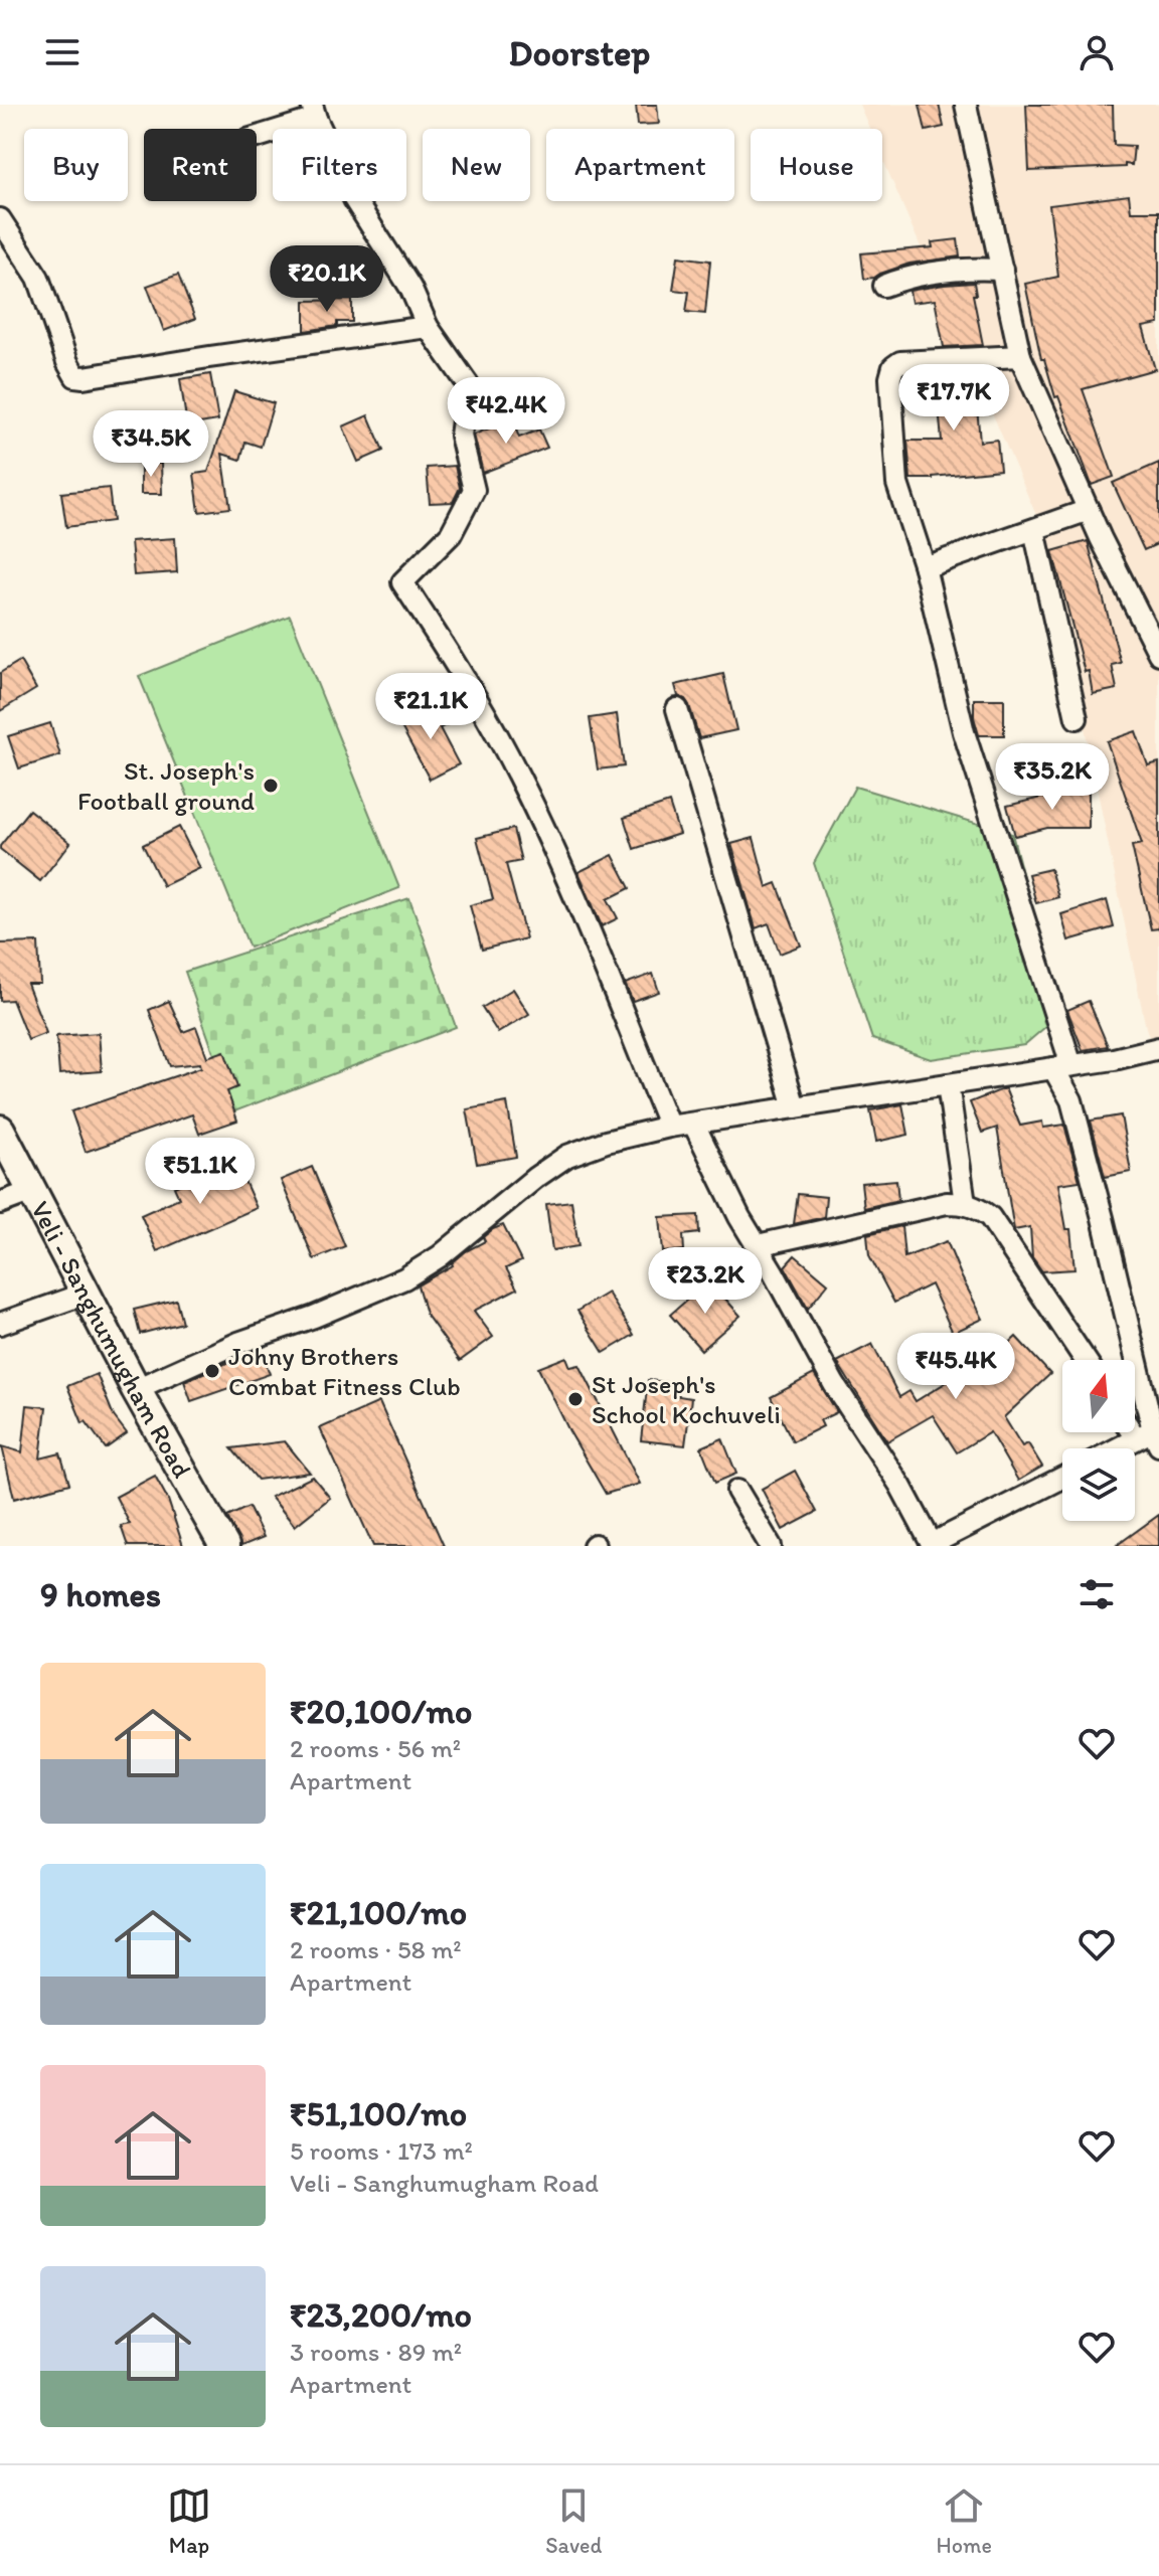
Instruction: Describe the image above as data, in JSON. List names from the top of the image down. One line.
{"streets":{"main road":["Veli - Sanghumugham Road"]},"places":["St. Joseph's Football ground","Johny Brothers Combat Fitness Club","St Joseph's School Kochuveli"],"north":"top","page":{"header":"Doorstep","chip":["Buy","Rent","Filters","New","Apartment","House"],"price":["₹20.1K","₹17.7K","₹42.4K","₹34.5K","₹21.1K","₹35.2K","₹51.1K","₹23.2K","₹45.4K"],"heading":"9 homes","list":[{"name":"₹20,100/mo","note":"2 rooms · 56 m² · Apartment"},{"name":"₹21,100/mo","note":"2 rooms · 58 m² · Apartment"},{"name":"₹51,100/mo","note":"5 rooms · 173 m² · Veli - Sanghumugham Road"},{"name":"₹23,200/mo","note":"3 rooms · 89 m² · Apartment"}],"tabs":["Map","Saved","Home"]}}
